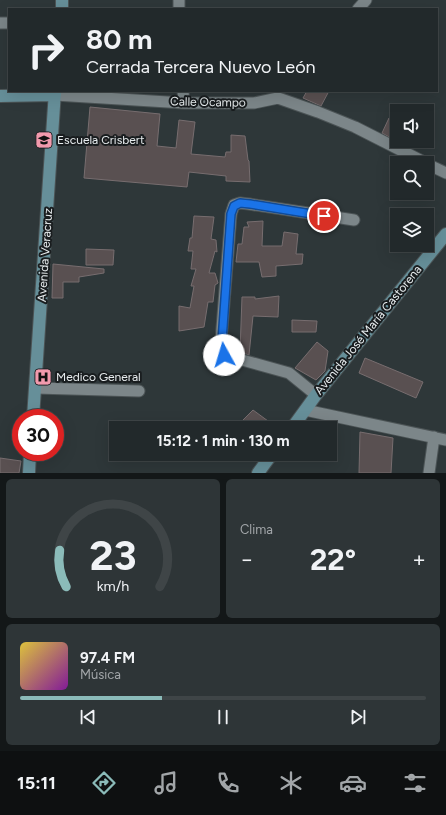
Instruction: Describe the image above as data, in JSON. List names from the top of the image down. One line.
{"streets":{"street":["Calle Ocampo","Avenida Veracruz","Avenida José María Castorena"]},"crossings":[["Calle Ocampo","Avenida Veracruz"]],"places":{"school or university":["Escuela Crisbert"],"hospital":["Medico General"]},"page":{"turn":["80 m","Cerrada Tercera Nuevo León"],"limit":"30","trip":"15:12 · 1 min · 130 m","tile":"Clima","heat":["−","22°","+"],"song":["97.4 FM","Música"],"tabs":"15:11","gauge":["23","km/h"]}}
